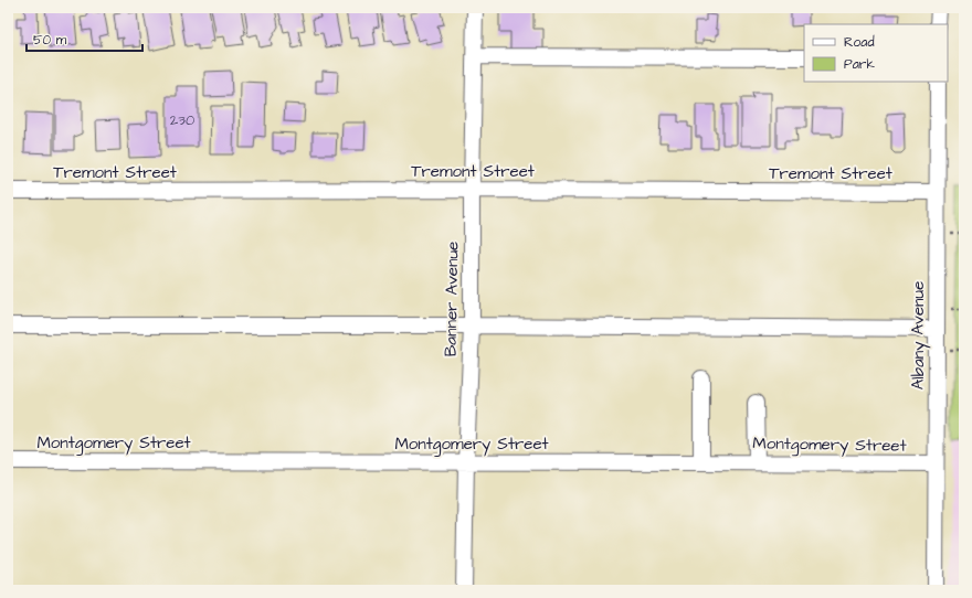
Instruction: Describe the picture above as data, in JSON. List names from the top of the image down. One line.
{"streets":{"street":["Tremont Street","Banner Avenue","Albany Avenue","Montgomery Street"]},"crossings":[["Tremont Street","Banner Avenue"],["Tremont Street","Albany Avenue"],["Banner Avenue","Montgomery Street"],["Albany Avenue","Montgomery Street"]],"house_numbers":["230"],"legend":["Road","Park"],"scale_bar":"50 m"}
